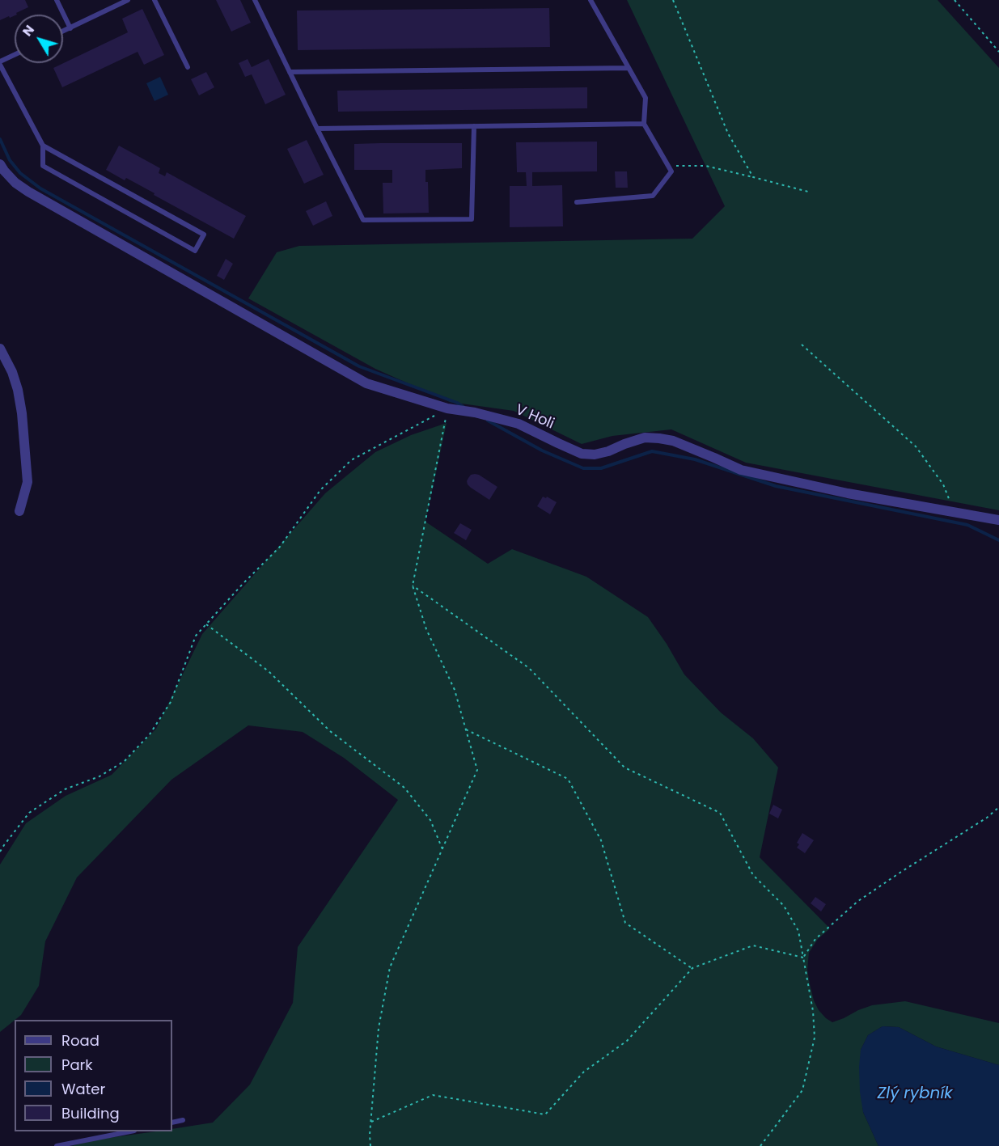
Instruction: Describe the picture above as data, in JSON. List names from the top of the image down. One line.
{"streets":{"street":["V Holi"]},"water":["Zlý rybník"],"legend":["Road","Park","Water","Building"],"north":"top left"}
